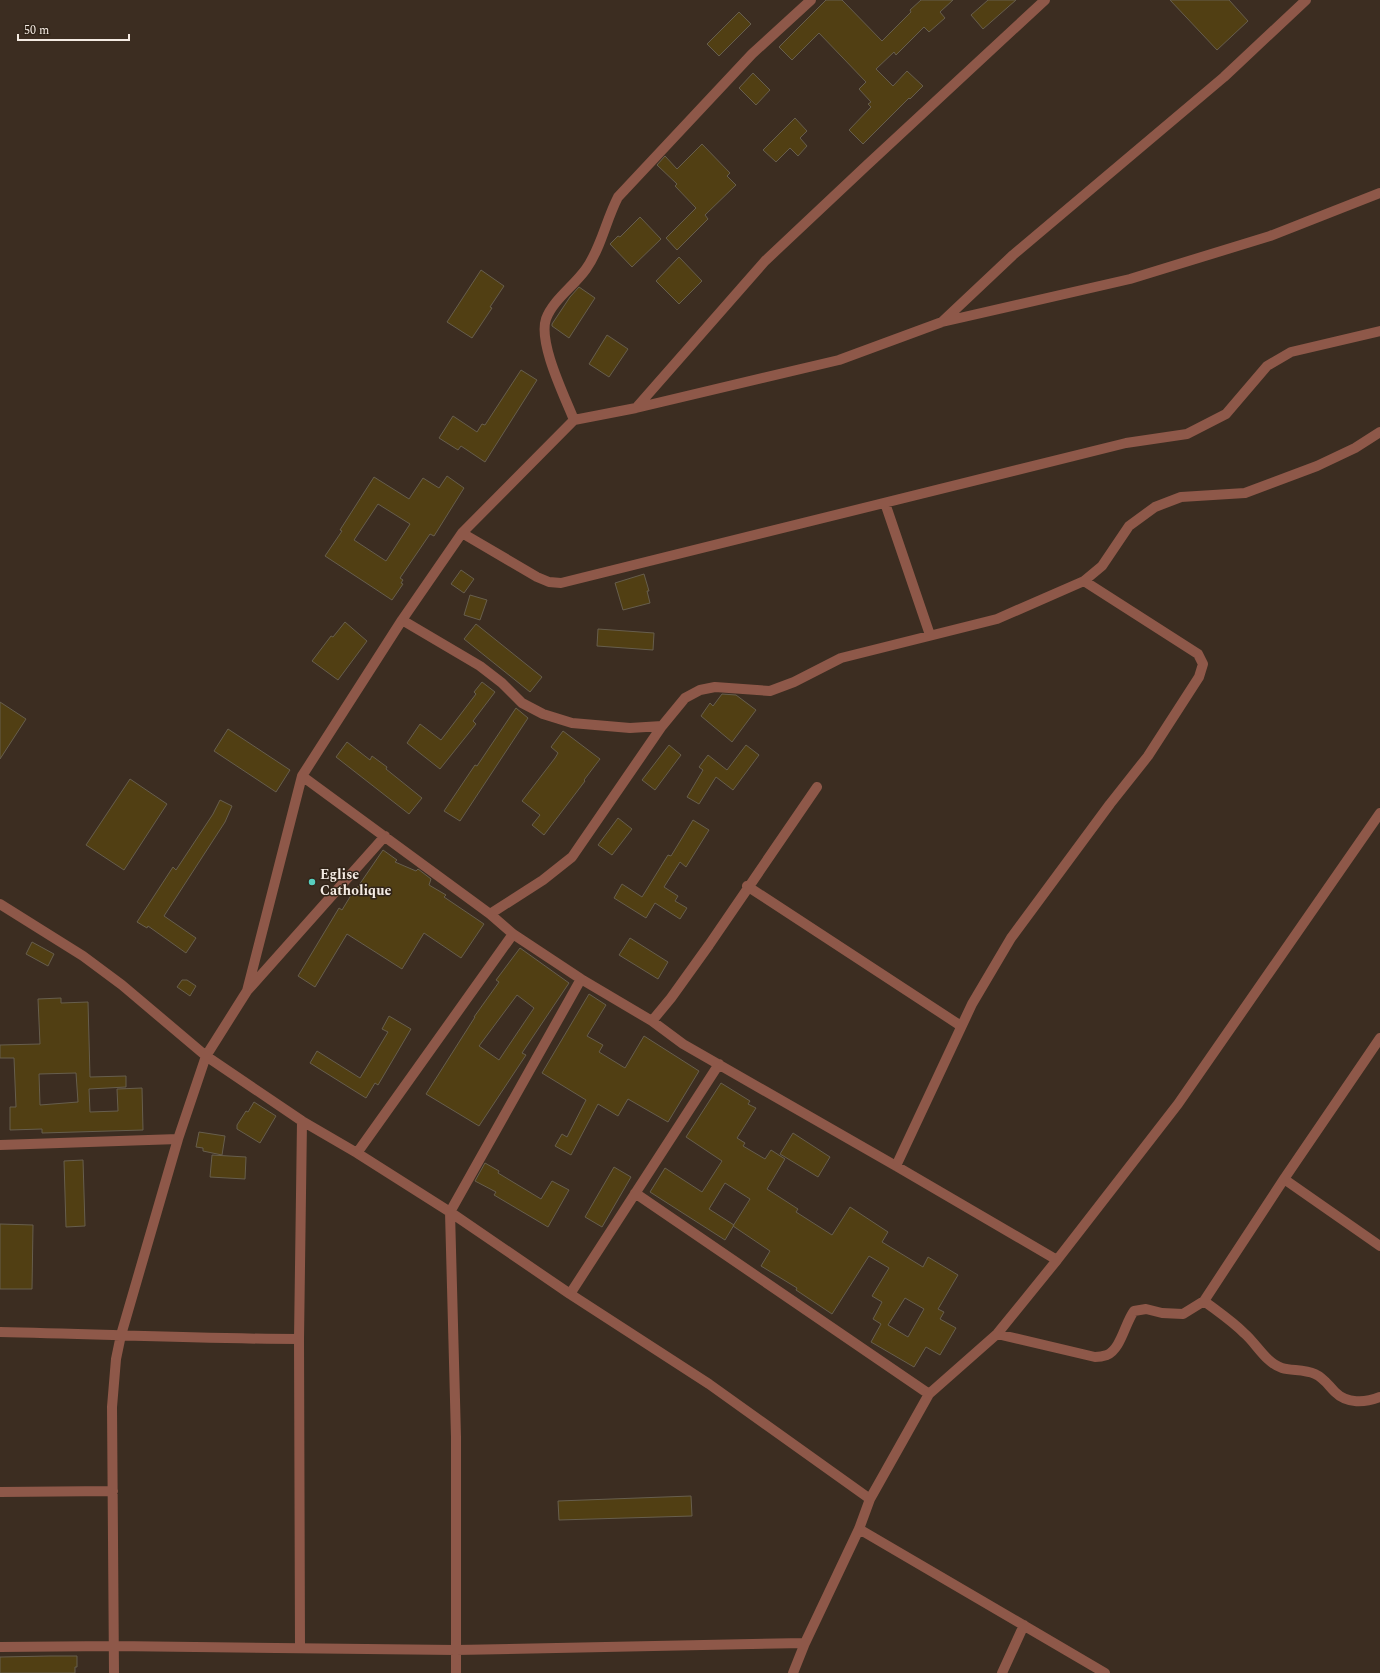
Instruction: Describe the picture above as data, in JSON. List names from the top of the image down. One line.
{"places":["Eglise Catholique"],"scale_bar":"50 m"}
